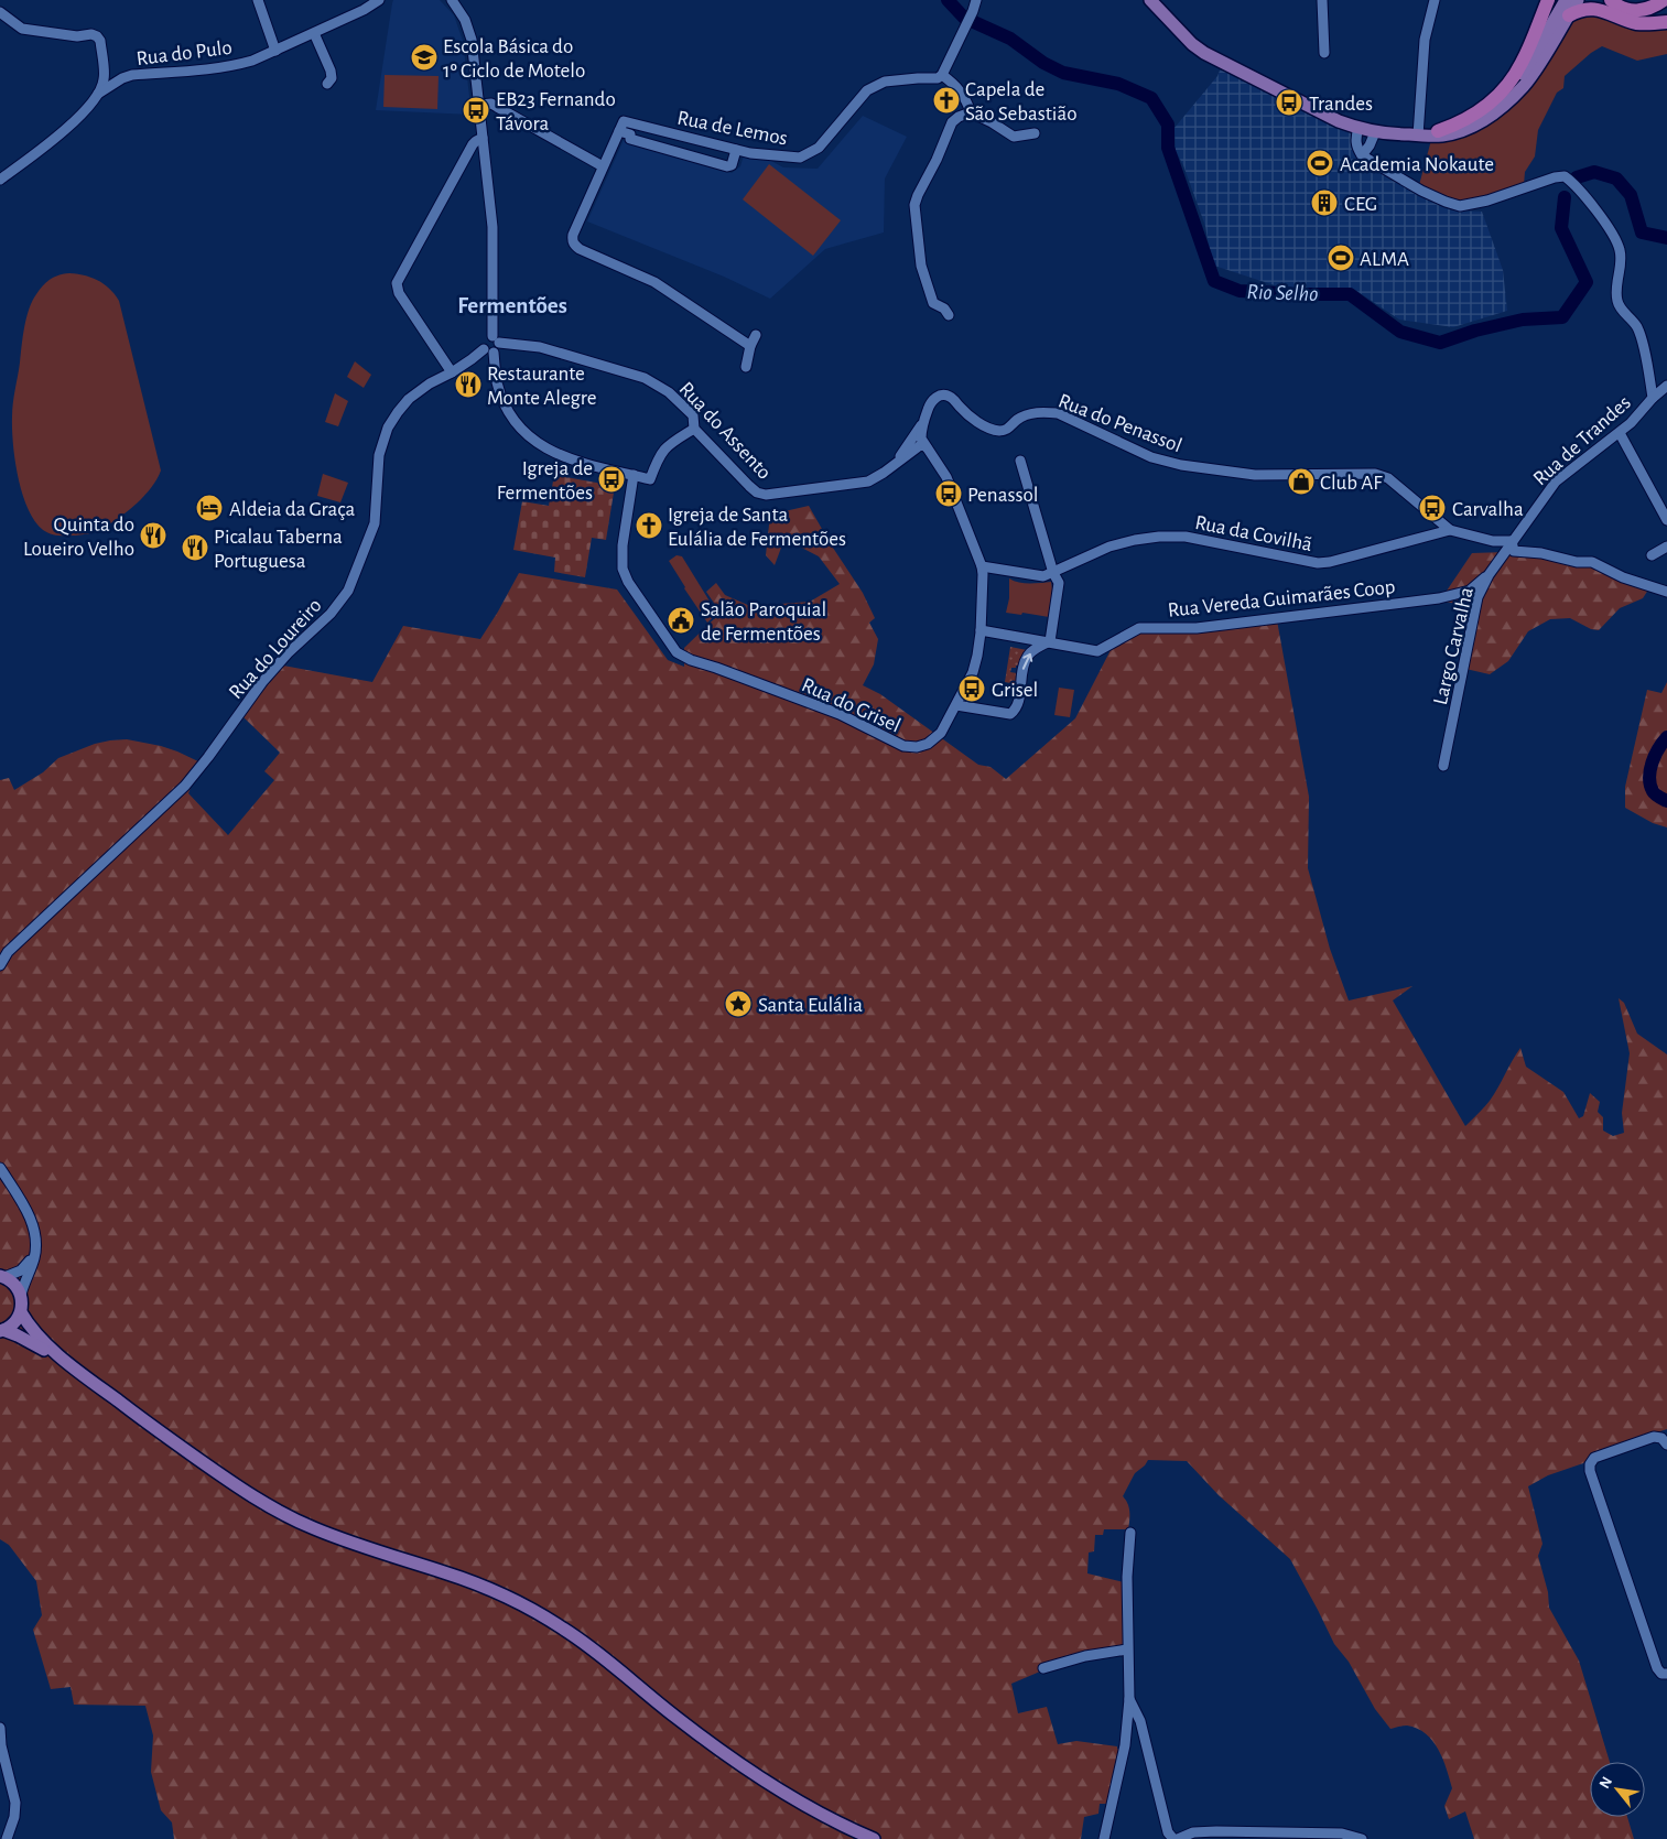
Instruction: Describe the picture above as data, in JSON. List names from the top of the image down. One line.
{"streets":{"street":["Rua do Pulo","Rua de Lemos","Rua do Penassol","Rua do Assento","Rua de Trandes","Rua da Covilhã","Rua Vereda Guimarães Coop","Largo Carvalha","Rua do Loureiro","Rua do Grisel"]},"crossings":[["Rua do Penassol","Rua do Assento"],["Rua do Penassol","Rua da Covilhã"],["Rua do Assento","Rua do Grisel"],["Rua de Trandes","Largo Carvalha"],["Rua Vereda Guimarães Coop","Largo Carvalha"],["Rua Vereda Guimarães Coop","Rua do Grisel"]],"districts":["Fermentões"],"water":["Rio Selho"],"places":{"school or university":["Escola Básica do 1º Ciclo de Motelo"],"church":["Capela de São Sebastião","Igreja de Santa Eulália de Fermentões"],"bus stop":["Trandes","EB23 Fernando Távora","Igreja de Fermentões","Penassol","Carvalha","Grisel"],"sports":["Academia Nokaute","ALMA"],"building":["CEG"],"restaurant":["Restaurante Monte Alegre","Quinta do Loueiro Velho","Picalau Taberna Portuguesa"],"shop":["Club AF"],"hotel":["Aldeia da Graça"],"public building":["Salão Paroquial de Fermentões"],"place":["Santa Eulália"]},"north":"top left"}
